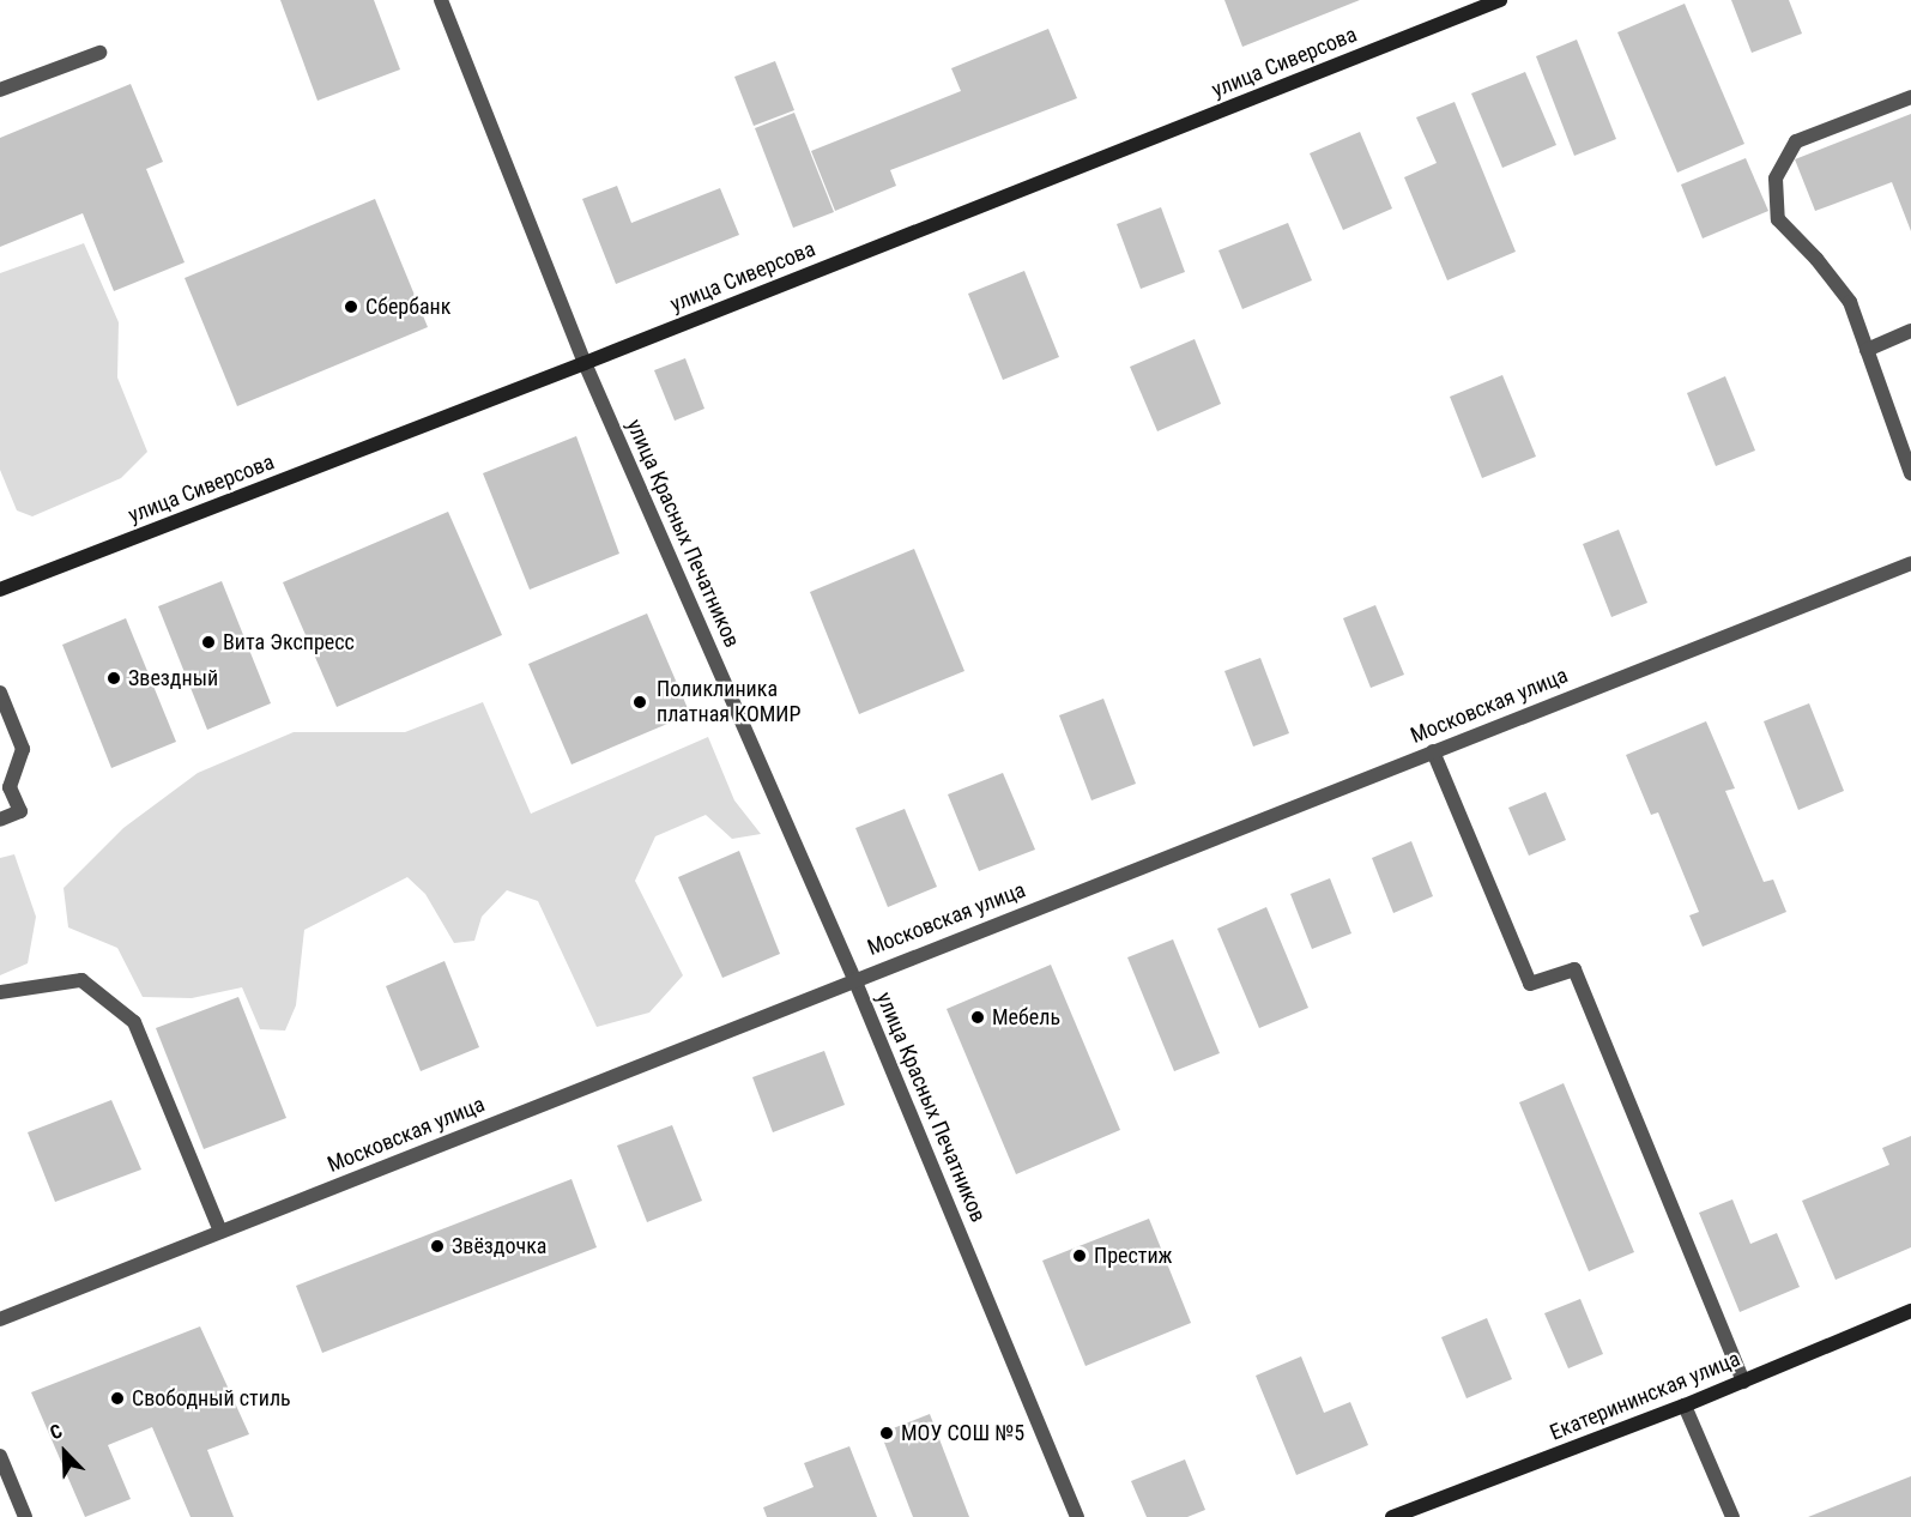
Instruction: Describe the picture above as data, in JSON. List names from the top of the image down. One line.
{"streets":{"street":["улица Сиверсова","улица Красных Печатников","Московская улица","Екатерининская улица"]},"crossings":[["улица Сиверсова","улица Красных Печатников"],["улица Красных Печатников","Московская улица"]],"places":["Сбербанк","Вита Экспресс","Звездный","Поликлиника платная КОМИР","Мебель","Звёздочка","Престиж","Свободный стиль","МОУ СОШ №5"],"north":"top left"}
